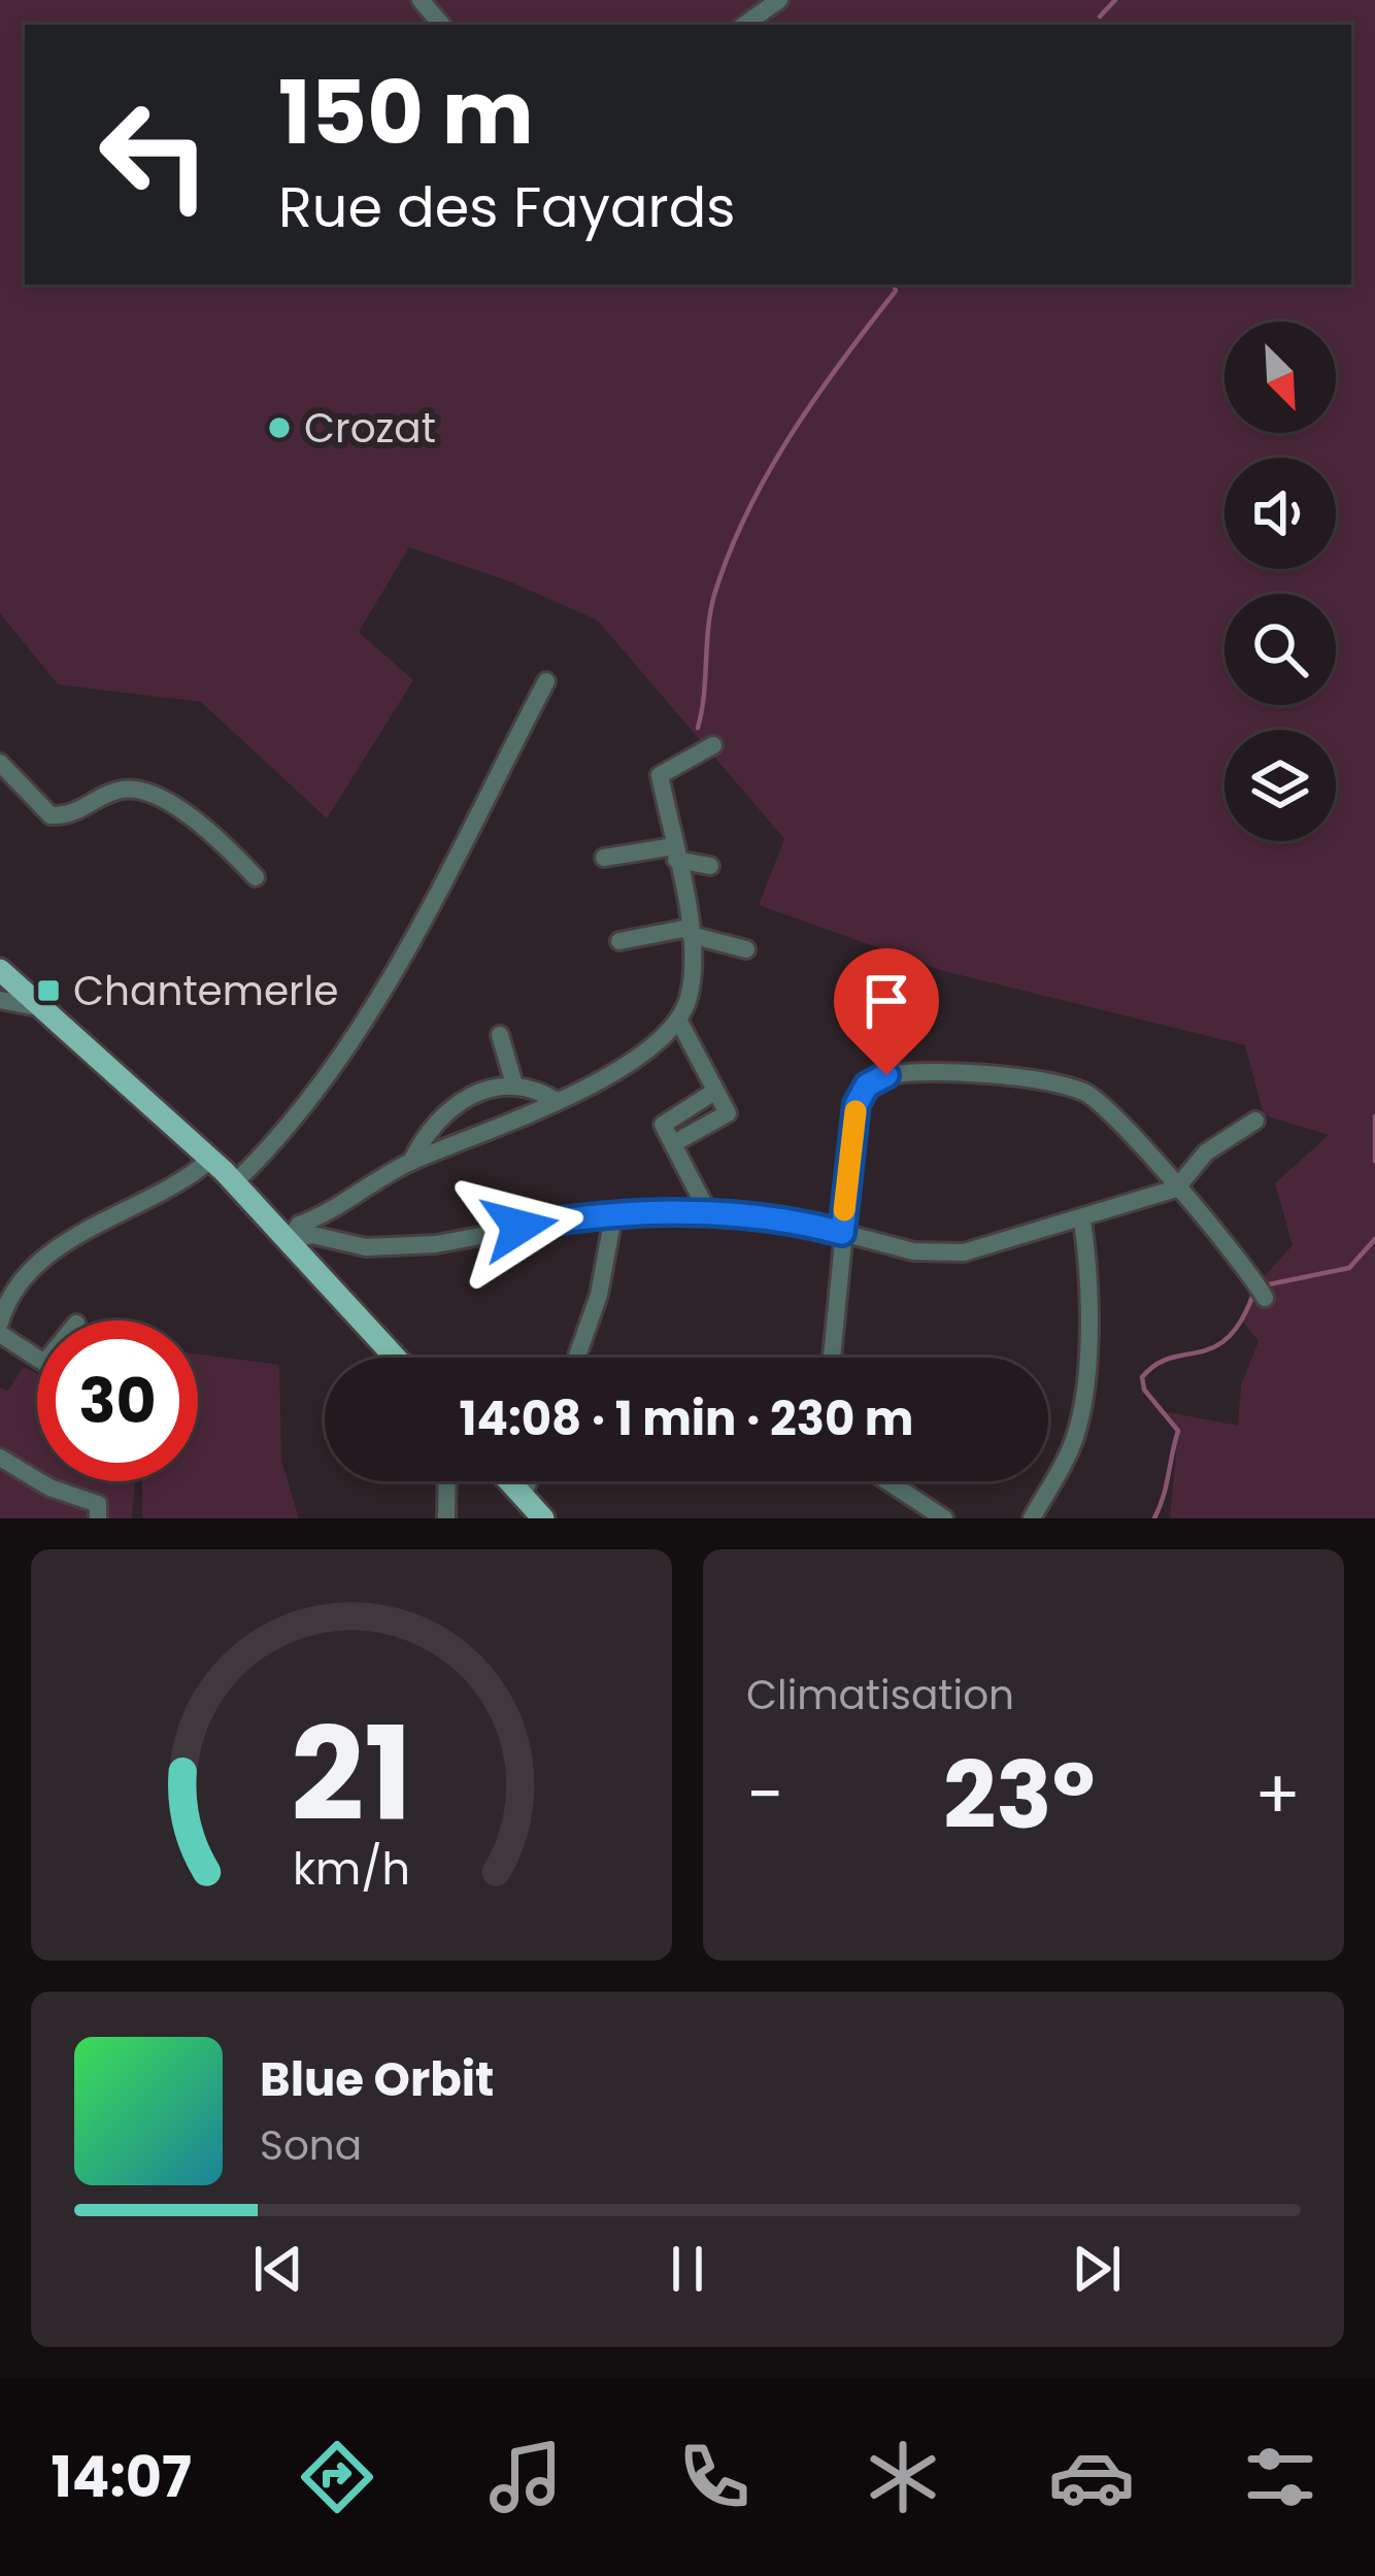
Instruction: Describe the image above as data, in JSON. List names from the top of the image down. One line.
{"places":{"other":["Crozat"],"transit":["Chantemerle"]},"north":"bottom right","page":{"turn":["150 m","Rue des Fayards"],"limit":"30","trip":"14:08 · 1 min · 230 m","tile":"Climatisation","heat":["−","23°","+"],"song":["Blue Orbit","Sona"],"tabs":"14:07","gauge":["21","km/h"]}}
